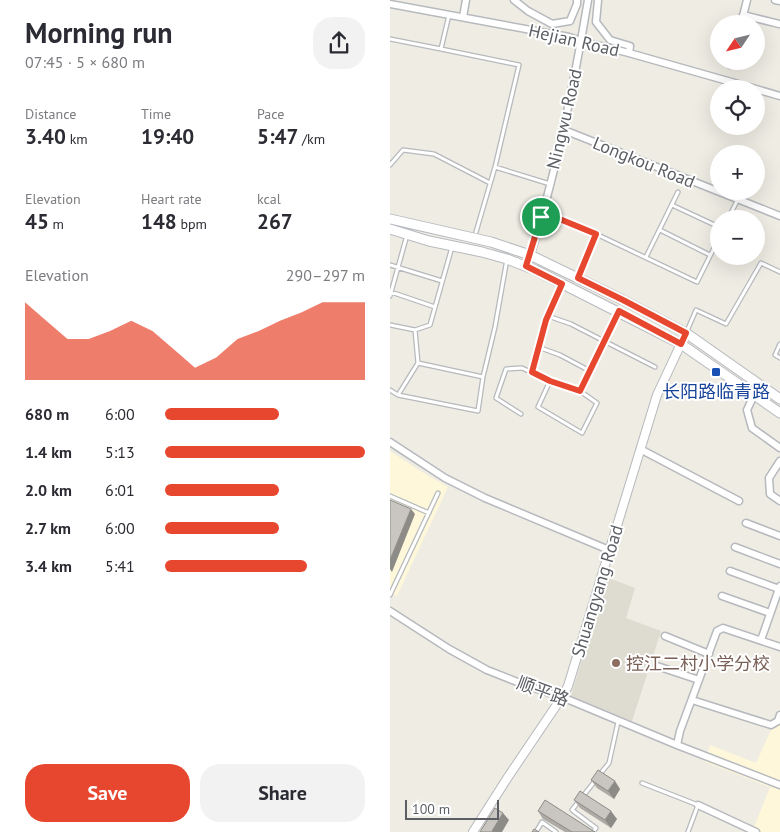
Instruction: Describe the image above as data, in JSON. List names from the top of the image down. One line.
{"streets":{"street":["Hejian Road","Ningwu Road","Longkou Road","Shuangyang Road","顺平路"]},"crossings":[["Hejian Road","Ningwu Road"],["Ningwu Road","Longkou Road"],["Shuangyang Road","顺平路"]],"places":{"transit":["长阳路临青路"],"other":["控江二村小学分校"]},"scale_bar":"100 m","north":"bottom left","page":{"heading":["Morning run","07:45 · 5 × 680 m"],"map_buttons":["+","−"],"stats":[["Distance","3.40 km"],["Time","19:40"],["Pace","5:47 /km"],["Elevation","45 m"],["Heart rate","148 bpm"],["kcal","267"]],"chart":["Elevation","290–297 m"],"list":[{"name":"680 m","note":"6:00"},{"name":"1.4 km","note":"5:13"},{"name":"2.0 km","note":"6:01"},{"name":"2.7 km","note":"6:00"},{"name":"3.4 km","note":"5:41"}],"buttons":["Save","Share"],"scale":"100 m"}}
